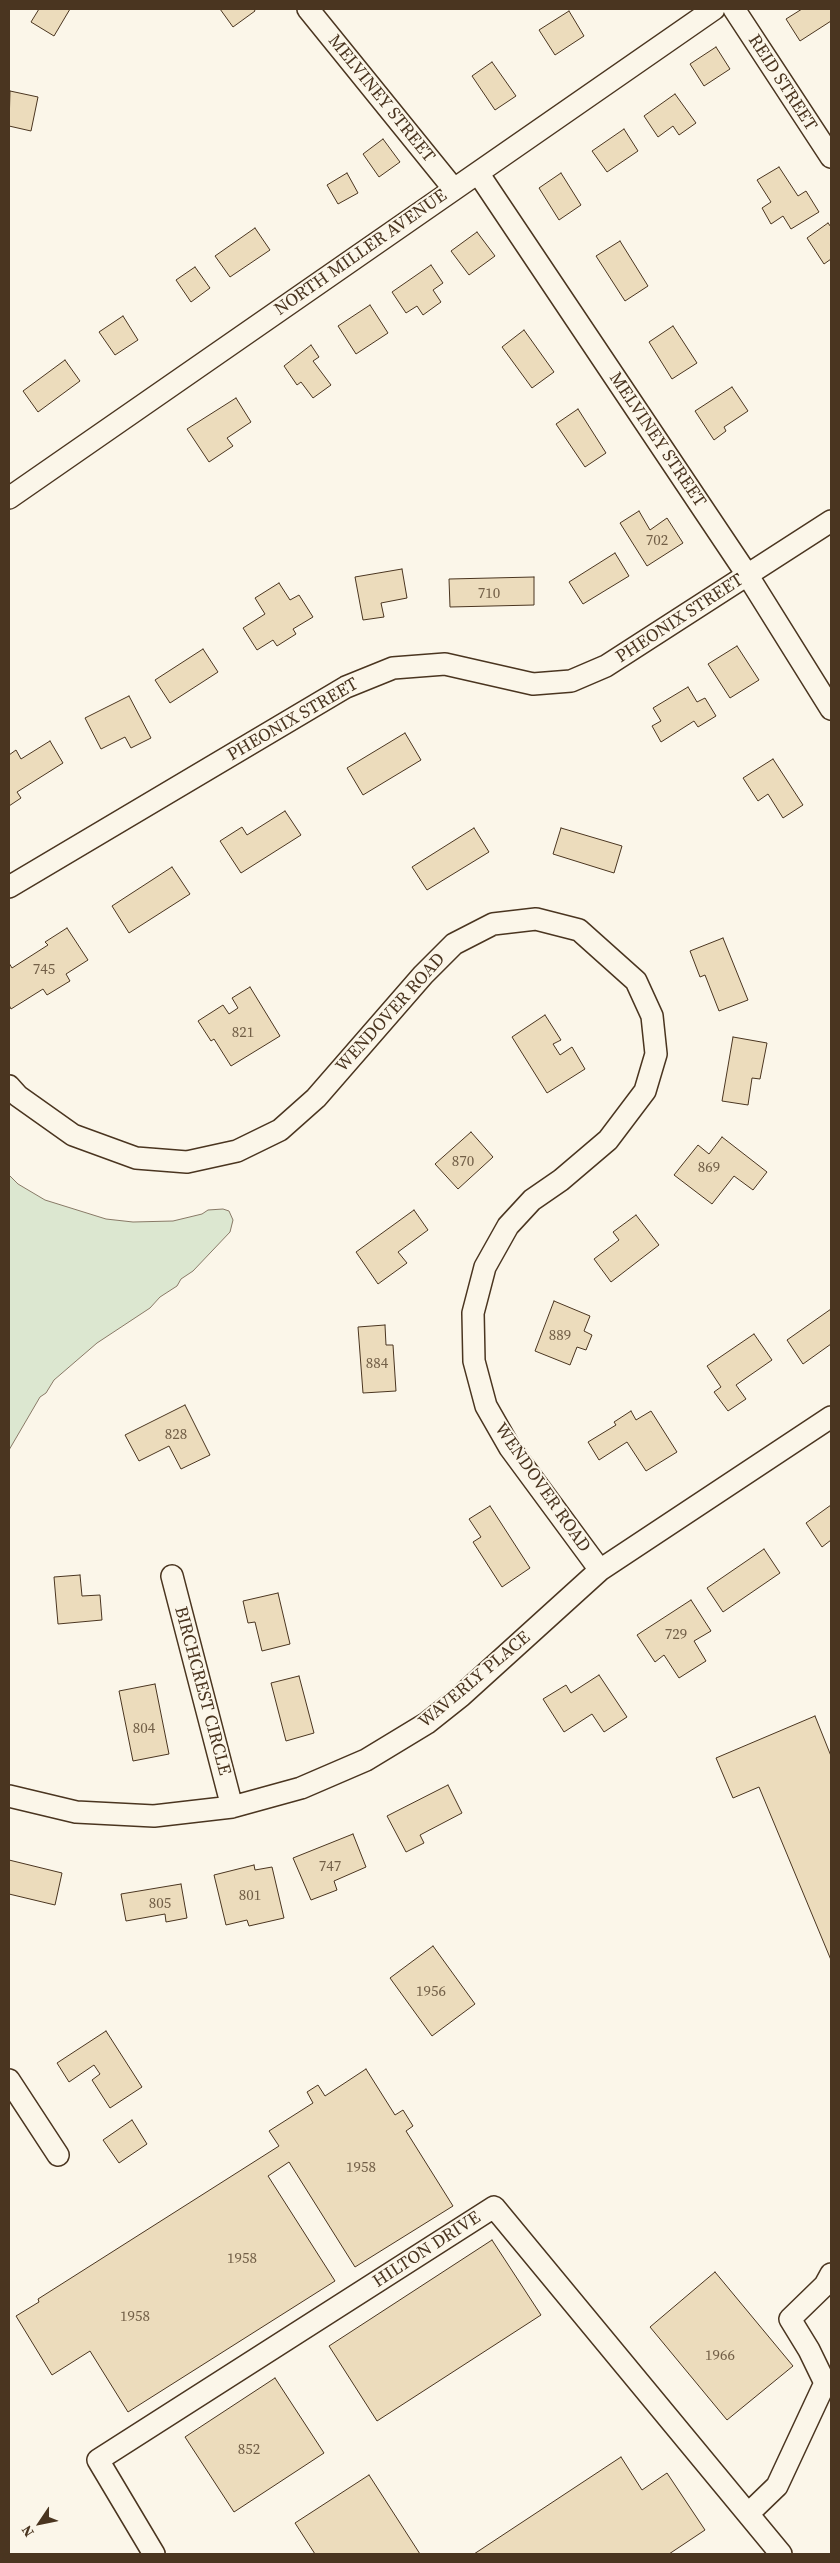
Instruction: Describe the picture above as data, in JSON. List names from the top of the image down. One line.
{"streets":{"street":["REID STREET","MELVINEY STREET","NORTH MILLER AVENUE","PHEONIX STREET","WENDOVER ROAD","WAVERLY PLACE","BIRCHCREST CIRCLE","HILTON DRIVE"]},"crossings":[["MELVINEY STREET","NORTH MILLER AVENUE"],["MELVINEY STREET","PHEONIX STREET"],["WENDOVER ROAD","WAVERLY PLACE"],["WAVERLY PLACE","BIRCHCREST CIRCLE"]],"house_numbers":["702","710","745","821","870","869","889","884","828","729","804","747","801","805","1956","1958","1958","1958","1966","852"],"north":"bottom left"}
